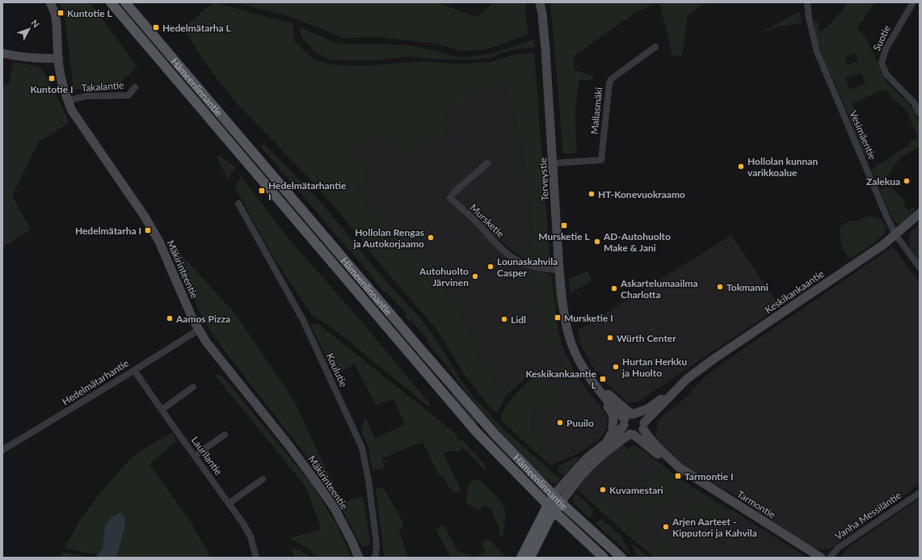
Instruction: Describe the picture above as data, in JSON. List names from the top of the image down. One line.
{"streets":{"main road":["Hämeenlinnantie"],"street":["Suotie","Takalantie","Mallasmäki","Vesimäentie","Terveystie","Mursketie","Mäkirinteentie","Keskikankaantie","Koulutie","Hedelmätarhantie","Laurilantie","Tarmontie","Vanha Messiläntie"]},"crossings":[["Takalantie","Mäkirinteentie"],["Hämeenlinnantie","Keskikankaantie"],["Mallasmäki","Terveystie"],["Vesimäentie","Keskikankaantie"],["Terveystie","Mursketie"],["Terveystie","Keskikankaantie"],["Terveystie","Tarmontie"],["Mäkirinteentie","Hedelmätarhantie"],["Keskikankaantie","Tarmontie"],["Hedelmätarhantie","Laurilantie"]],"places":{"transit":["Kuntotie L","Hedelmätarha L","Kuntotie I","Hedelmätarhantie I","Mursketie L","Hedelmätarha I","Mursketie I","Keskikankaantie L","Tarmontie I"],"other":["Hollolan kunnan varikkoalue","Zalekua","HT-Konevuokraamo","Hollolan Rengas ja Autokorjaamo","AD-Autohuolto Make & Jani","Lounaskahvila Casper","Autohuolto Järvinen","Tokmanni","Askartelumaailma Charlotta","Aamos Pizza","Lidl","Würth Center","Hurtan Herkku ja Huolto","Puuilo","Kuvamestari","Arjen Aarteet - Kipputori ja Kahvila"]},"north":"top right"}
